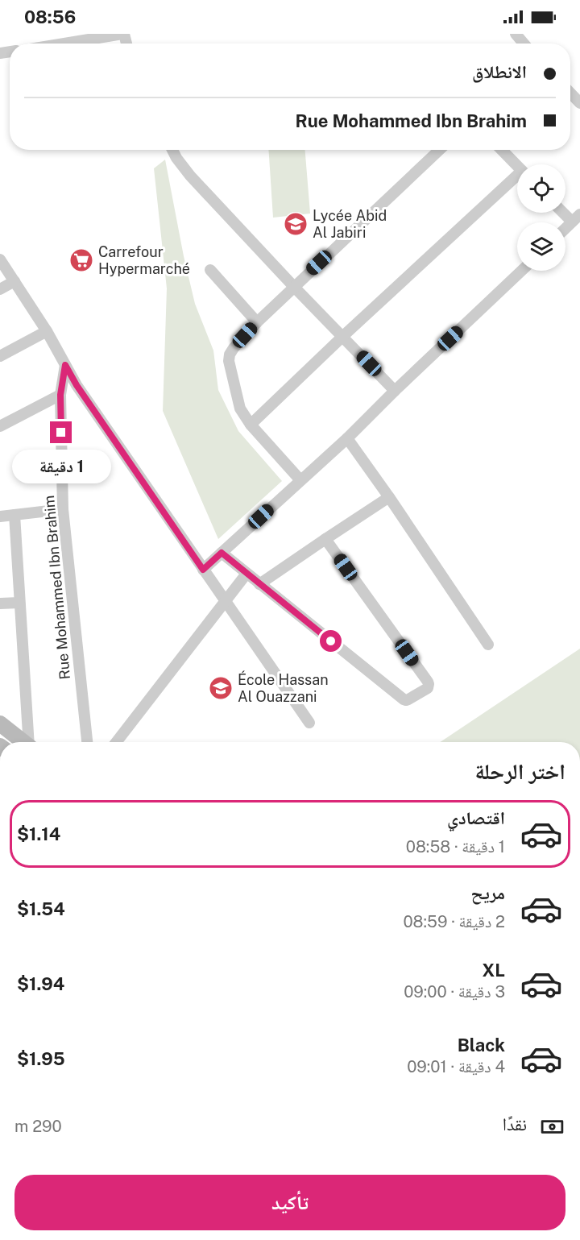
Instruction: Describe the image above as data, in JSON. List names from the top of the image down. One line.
{"streets":{"street":["Rue Mohammed Ibn Brahim"]},"places":{"school or university":["Lycée Abid Al Jabiri","École Hassan Al Ouazzani"],"supermarket":["Carrefour Hypermarché"]},"page":{"status":"08:56","banner":["الانطلاق","Rue Mohammed Ibn Brahim"],"bubble":"1 دقيقة","heading":"اختر الرحلة","list":[{"name":"اقتصادي","note":"1 دقيقة · 08:58","value":"$1.14"},{"name":"مريح","note":"2 دقيقة · 08:59","value":"$1.54"},{"name":"XL","note":"3 دقيقة · 09:00","value":"$1.94"},{"name":"Black","note":"4 دقيقة · 09:01","value":"$1.95"}],"pay":["نقدًا","290 m"],"buttons":"تأكيد"}}
